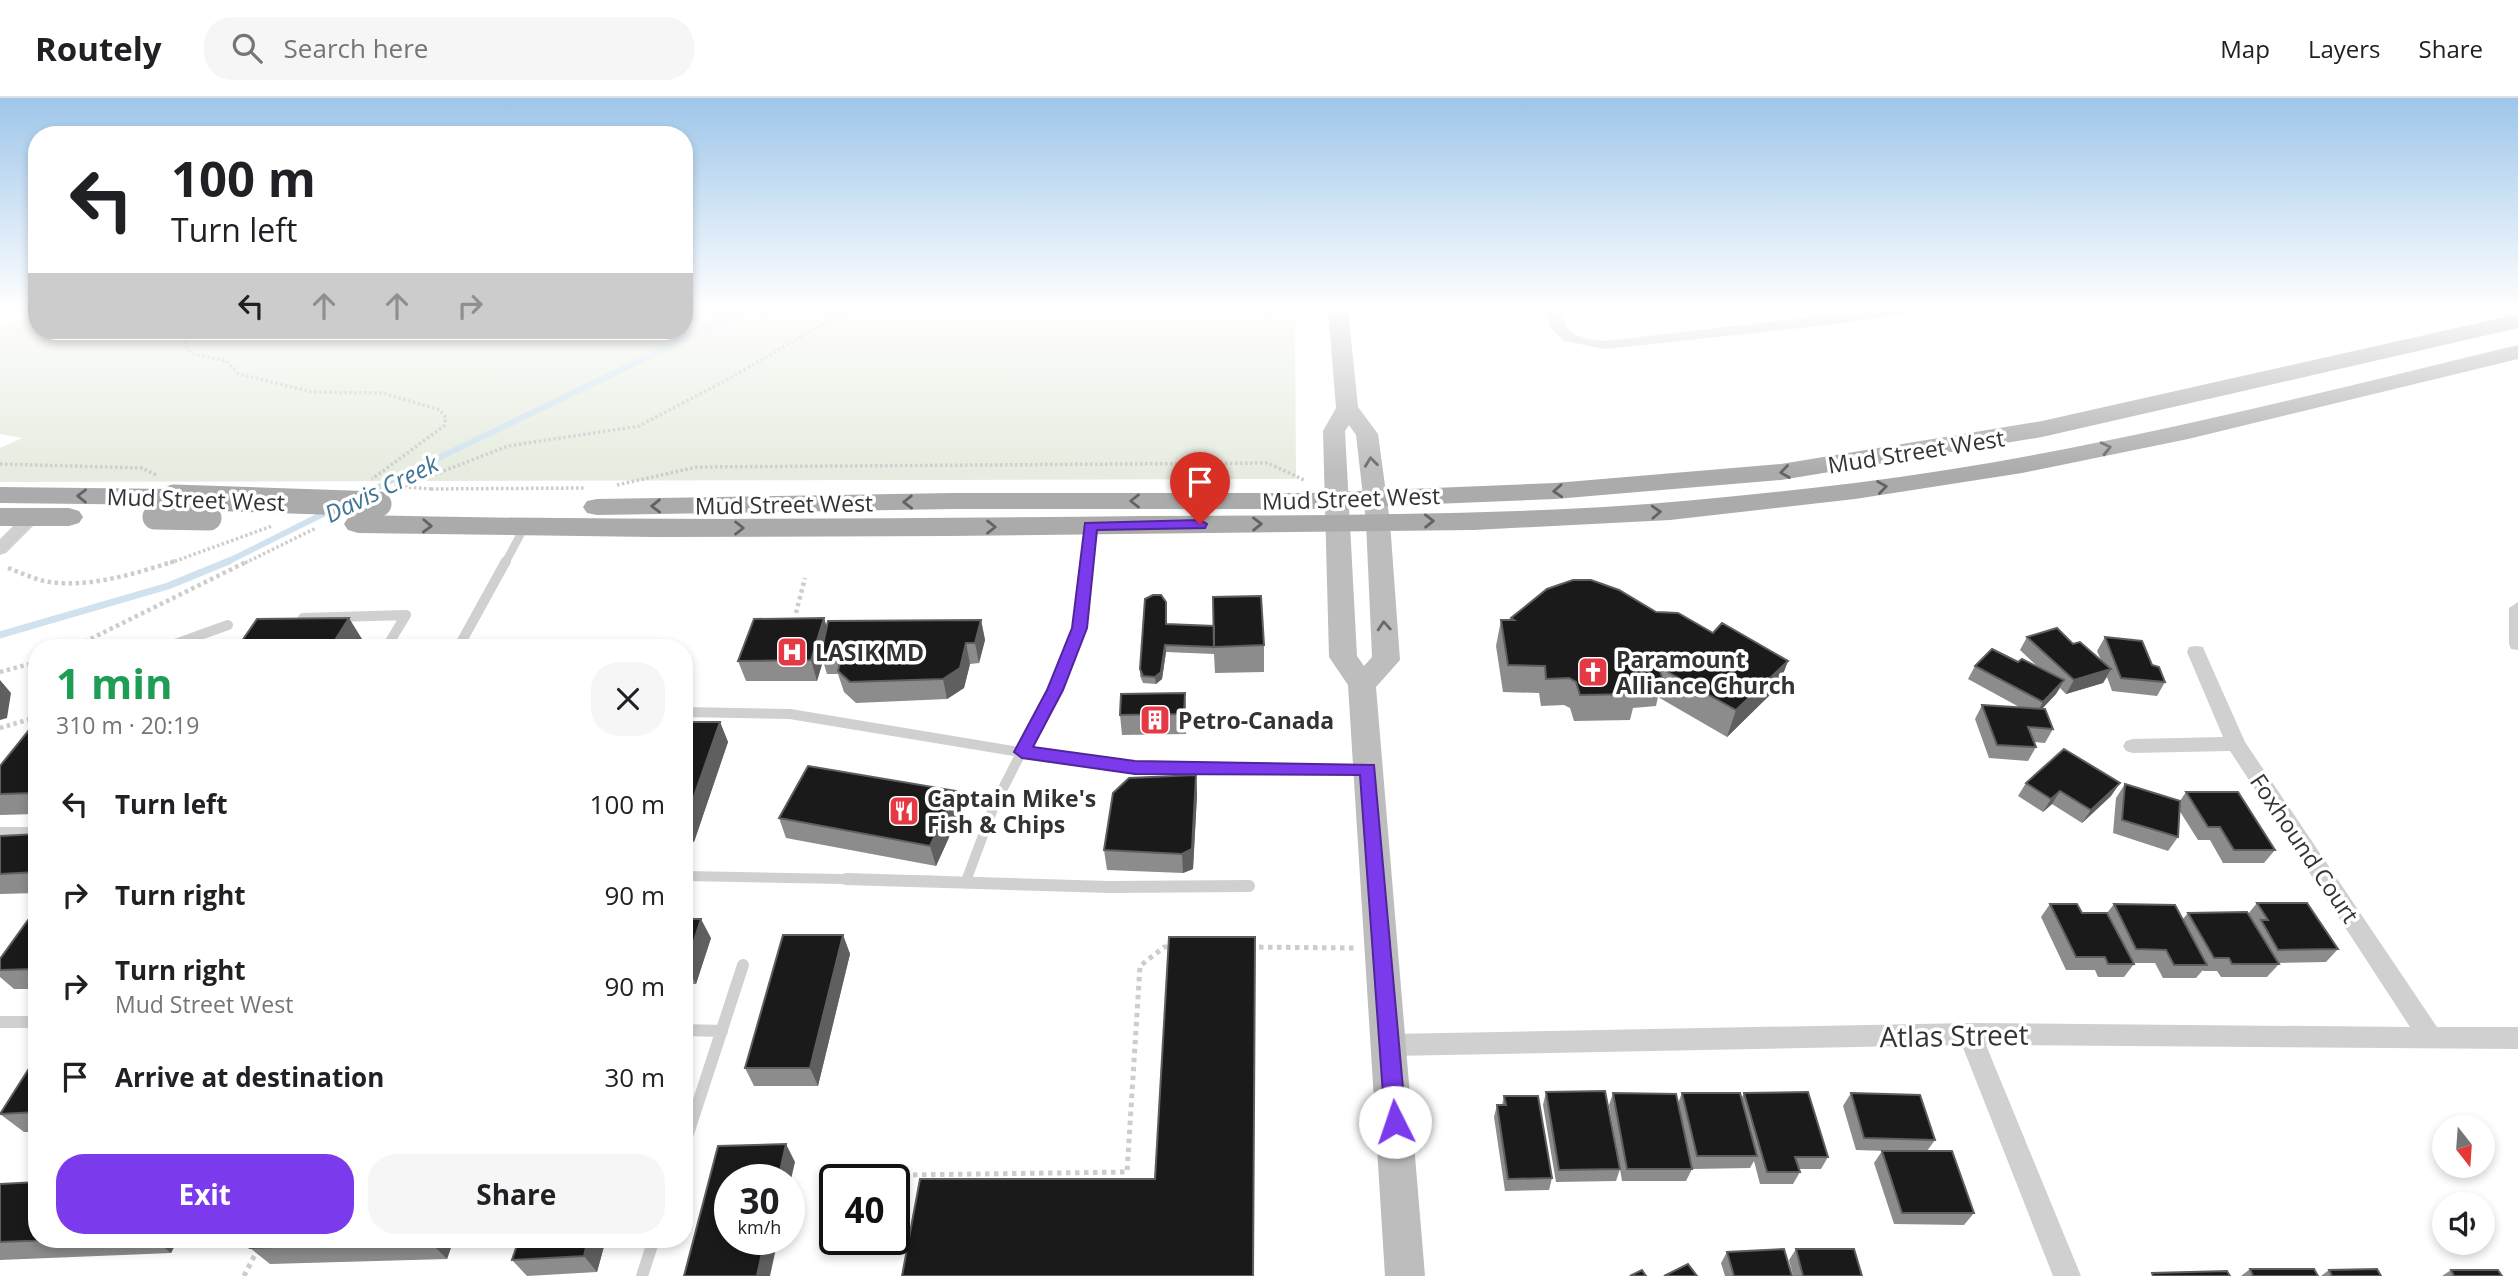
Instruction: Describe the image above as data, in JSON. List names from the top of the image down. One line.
{"streets":{"main road":["Mud Street West"],"street":["Foxhound Court","Atlas Street"]},"crossings":[["Foxhound Court","Atlas Street"]],"water":["Davis Creek"],"places":{"hospital":["LASIK MD"],"church":["Paramount Alliance Church"],"building":["Petro-Canada"],"restaurant":["Captain Mike's Fish & Chips"]},"north":"bottom","page":{"header":"Routely","search":"Search here","nav":["Map","Layers","Share"],"turn":["100 m","Turn left"],"heading":["1 min","310 m · 20:19"],"list":[{"name":"Turn left","value":"100 m"},{"name":"Turn right","value":"90 m"},{"name":"Turn right","note":"Mud Street West","value":"90 m"},{"name":"Arrive at destination","value":"30 m"}],"buttons":["Exit","Share"],"speed":"30 km/h","limit":"40"}}
